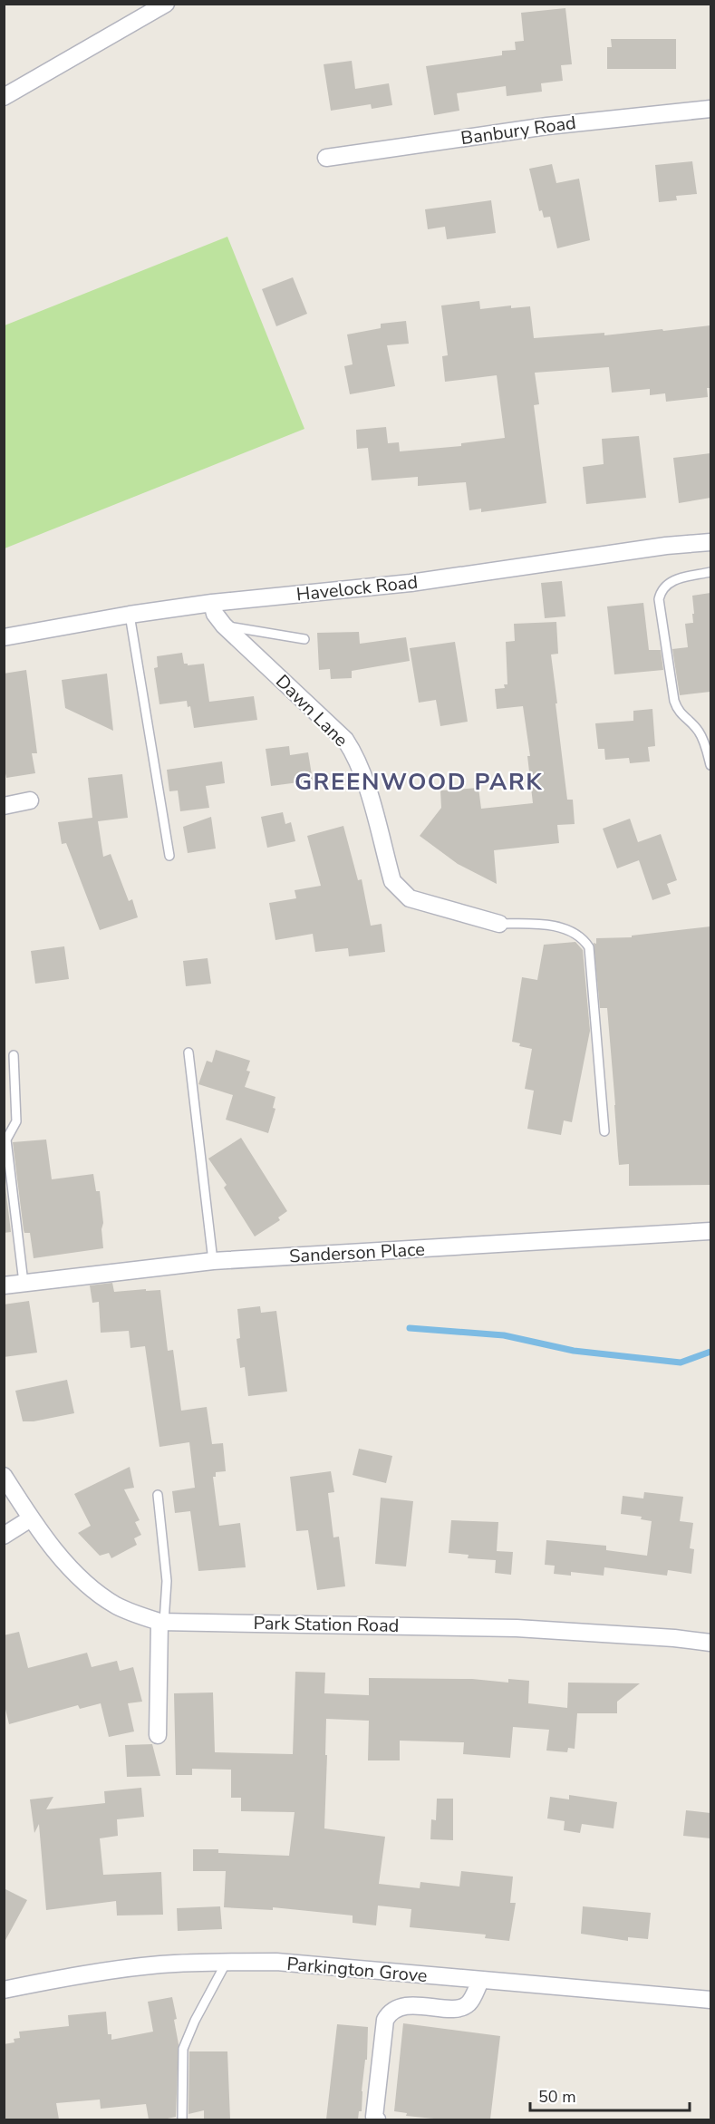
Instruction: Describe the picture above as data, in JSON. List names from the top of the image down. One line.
{"streets":{"street":["Banbury Road","Havelock Road","Dawn Lane","Sanderson Place","Park Station Road","Parkington Grove"]},"crossings":[["Havelock Road","Dawn Lane"]],"districts":["GREENWOOD PARK"],"scale_bar":"50 m"}
